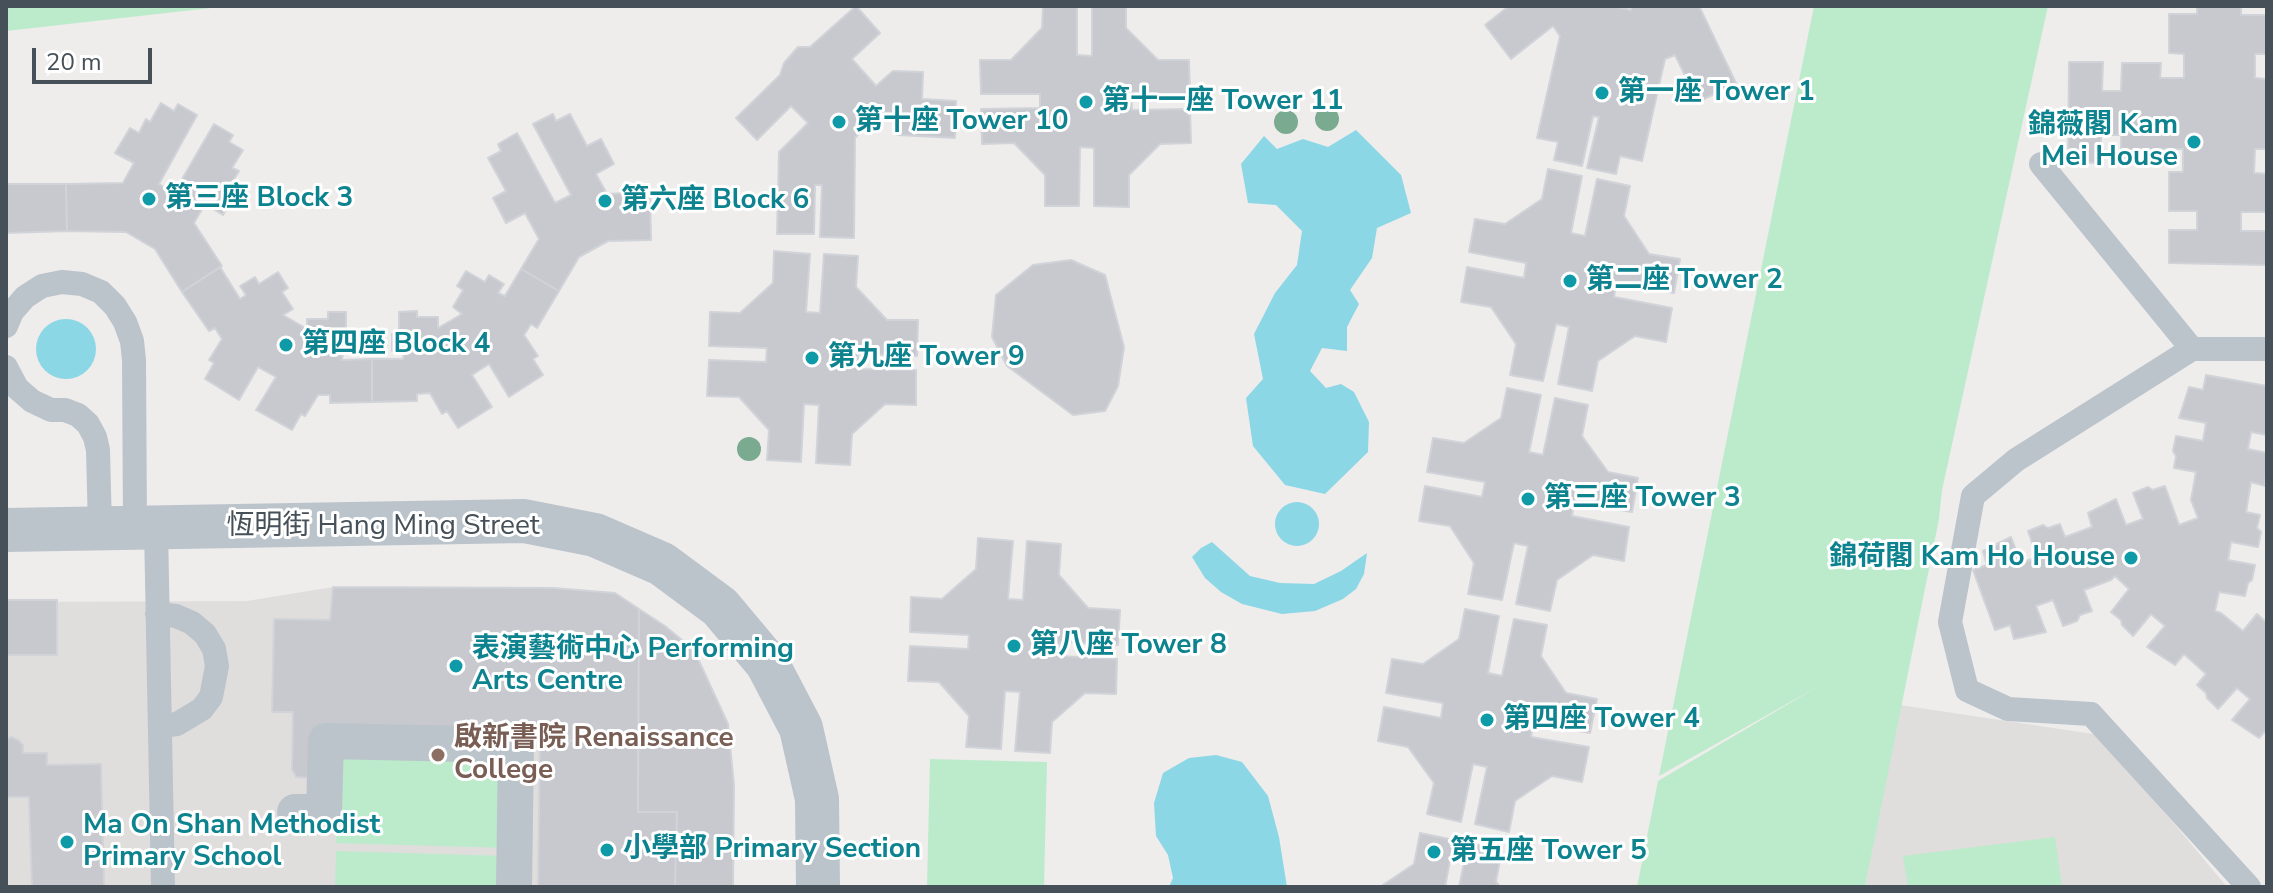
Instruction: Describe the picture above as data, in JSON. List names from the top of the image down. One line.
{"streets":{"street":["恆明街 Hang Ming Street"]},"places":["第一座 Tower 1","第十一座 Tower 11","第十座 Tower 10","錦薇閣 Kam Mei House","第三座 Block 3","第六座 Block 6","第二座 Tower 2","第四座 Block 4","第九座 Tower 9","第三座 Tower 3","錦荷閣 Kam Ho House","第八座 Tower 8","表演藝術中心 Performing Arts Centre","第四座 Tower 4","啟新書院 Renaissance College","Ma On Shan Methodist Primary School","小學部 Primary Section","第五座 Tower 5"],"scale_bar":"20 m"}
